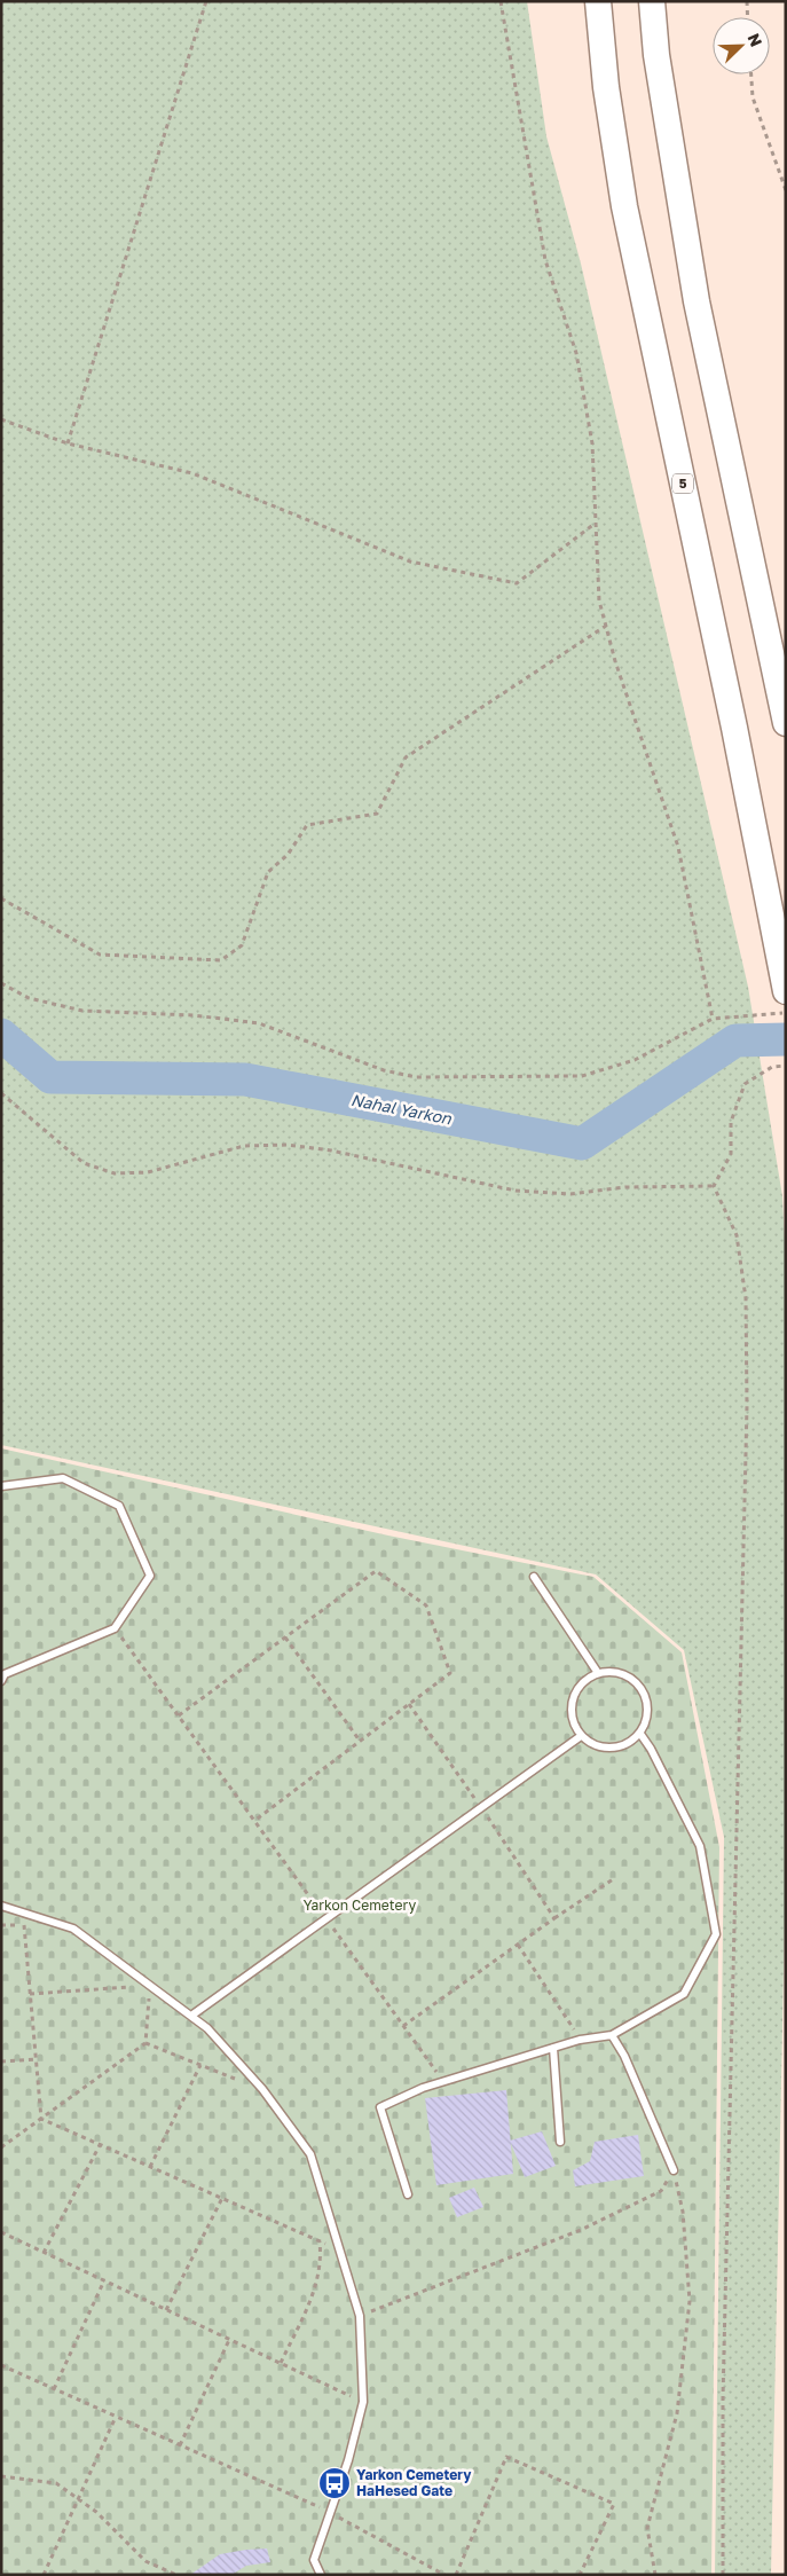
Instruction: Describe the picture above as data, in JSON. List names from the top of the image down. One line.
{"streets":{"highway":["5"]},"water":["Nahal Yarkon"],"parks":["Yarkon Cemetery"],"places":{"bus stop":["Yarkon Cemetery HaHesed Gate"]},"north":"top right"}
